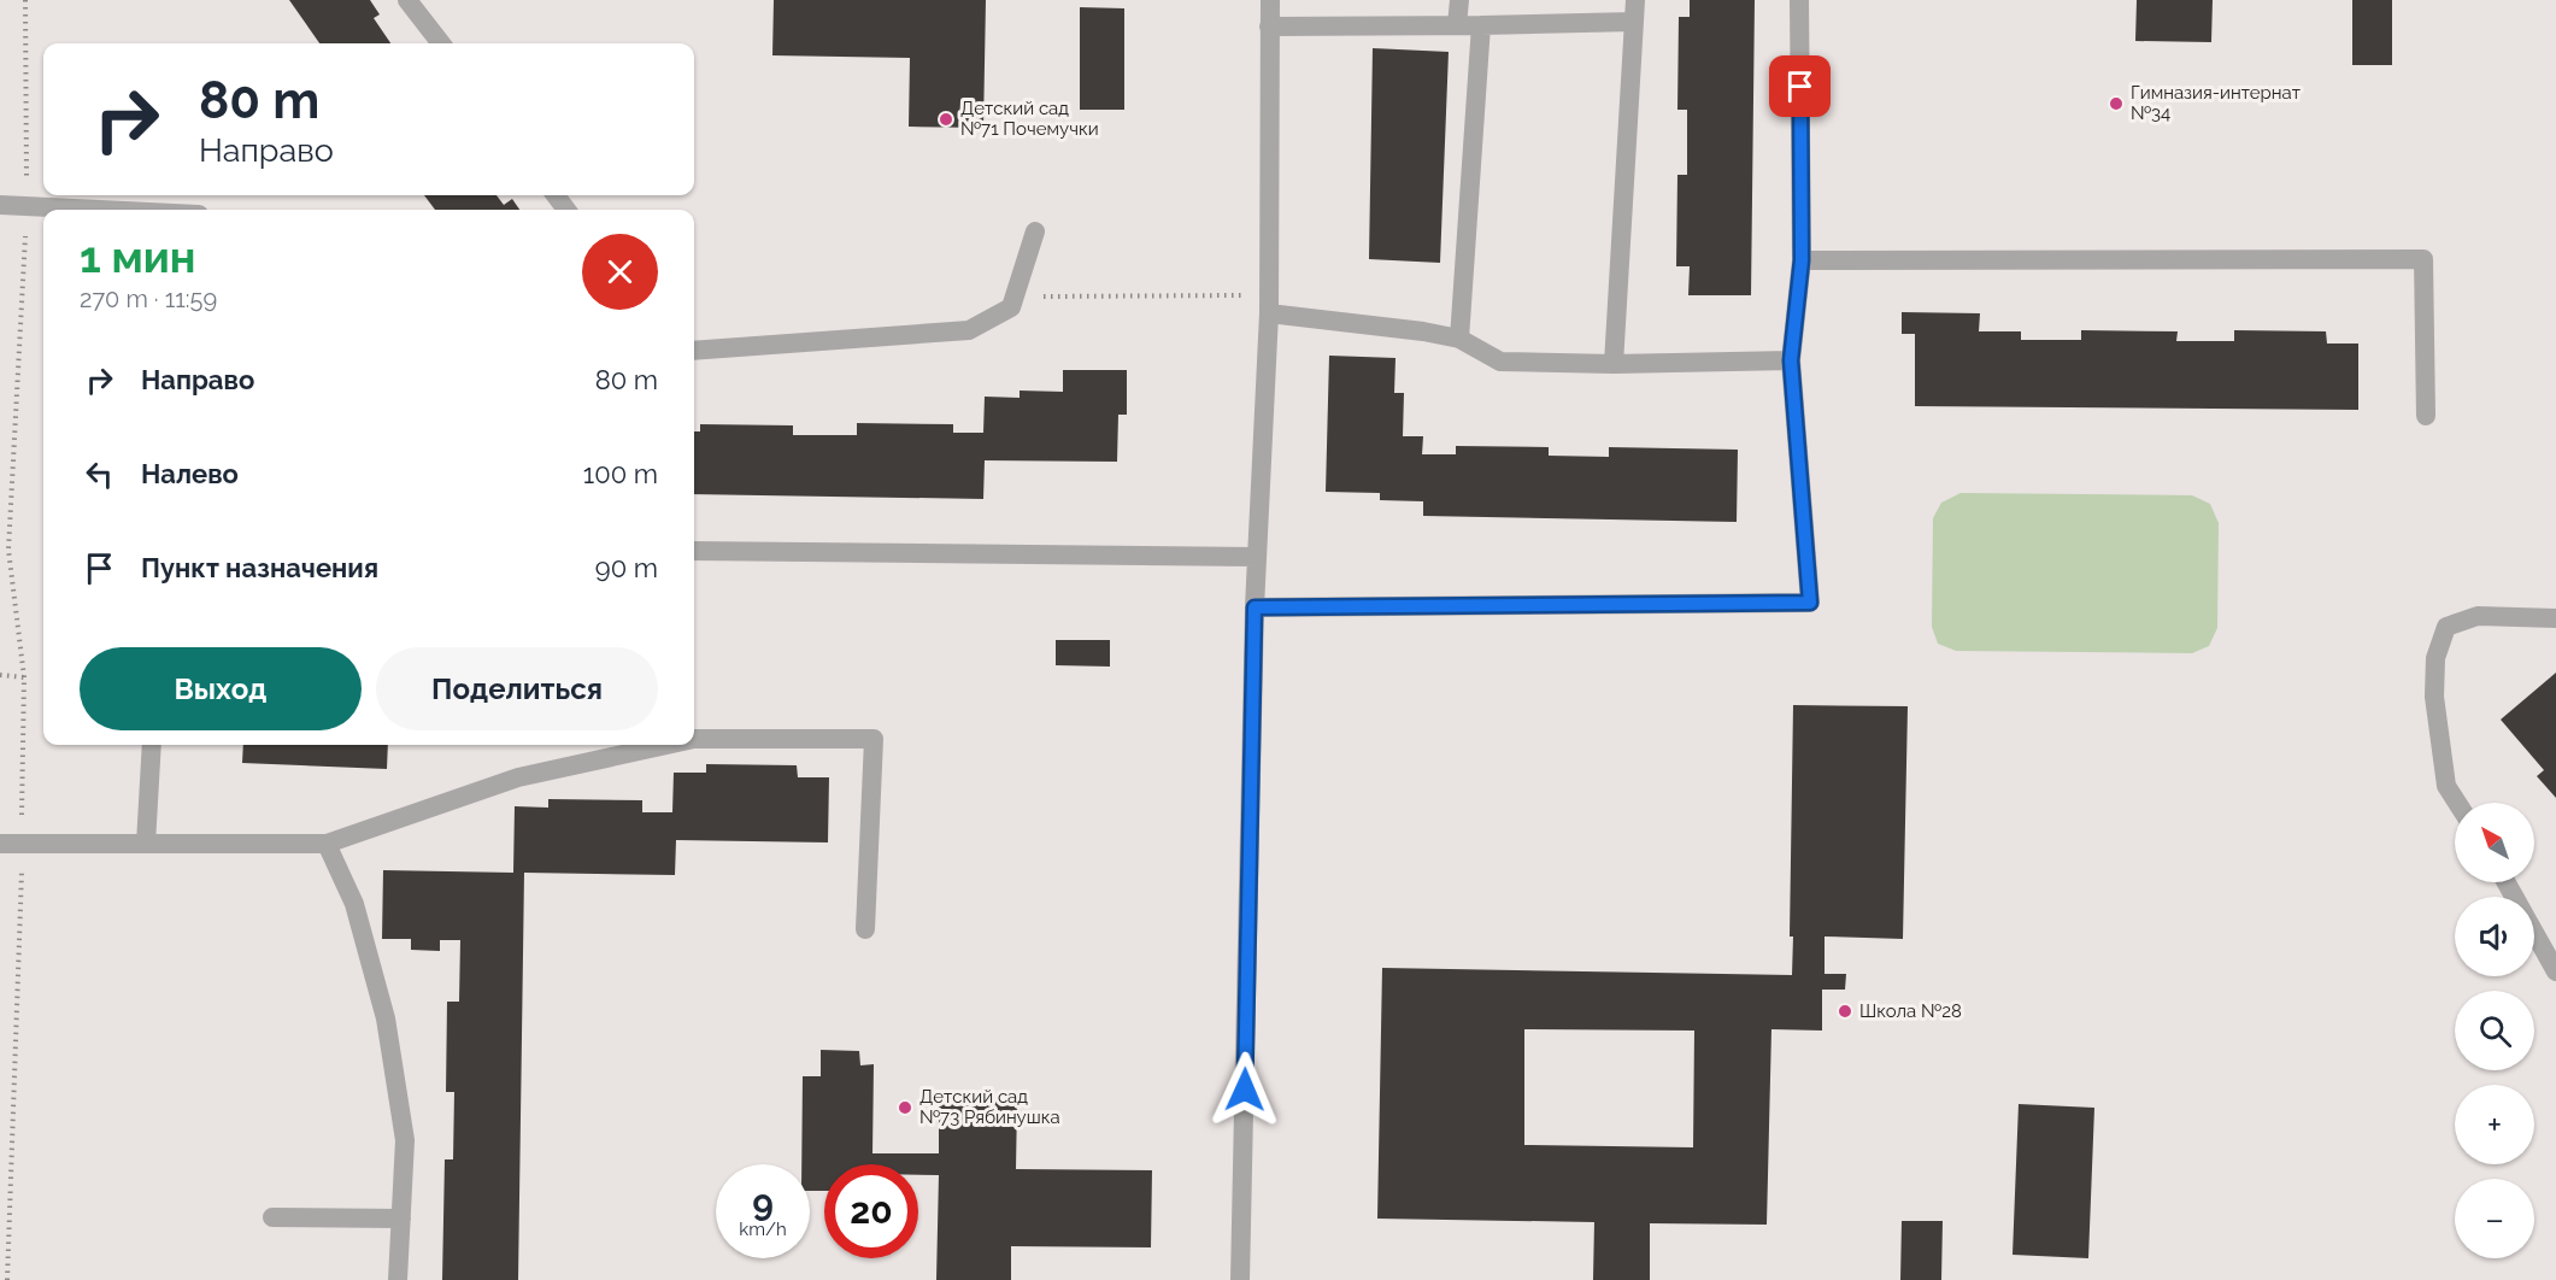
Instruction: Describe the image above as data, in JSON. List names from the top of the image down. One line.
{"places":["Гимназия-интернат №34","Детский сад №71 Почемучки","Школа №28","Детский сад №73 Рябинушка"],"north":"top left","page":{"turn":["80 m","Направо"],"heading":["1 мин","270 m · 11:59"],"list":[{"name":"Направо","value":"80 m"},{"name":"Налево","value":"100 m"},{"name":"Пункт назначения","value":"90 m"}],"buttons":["Выход","Поделиться"],"map_buttons":["+","−"],"speed":"9 km/h","limit":"20"}}
